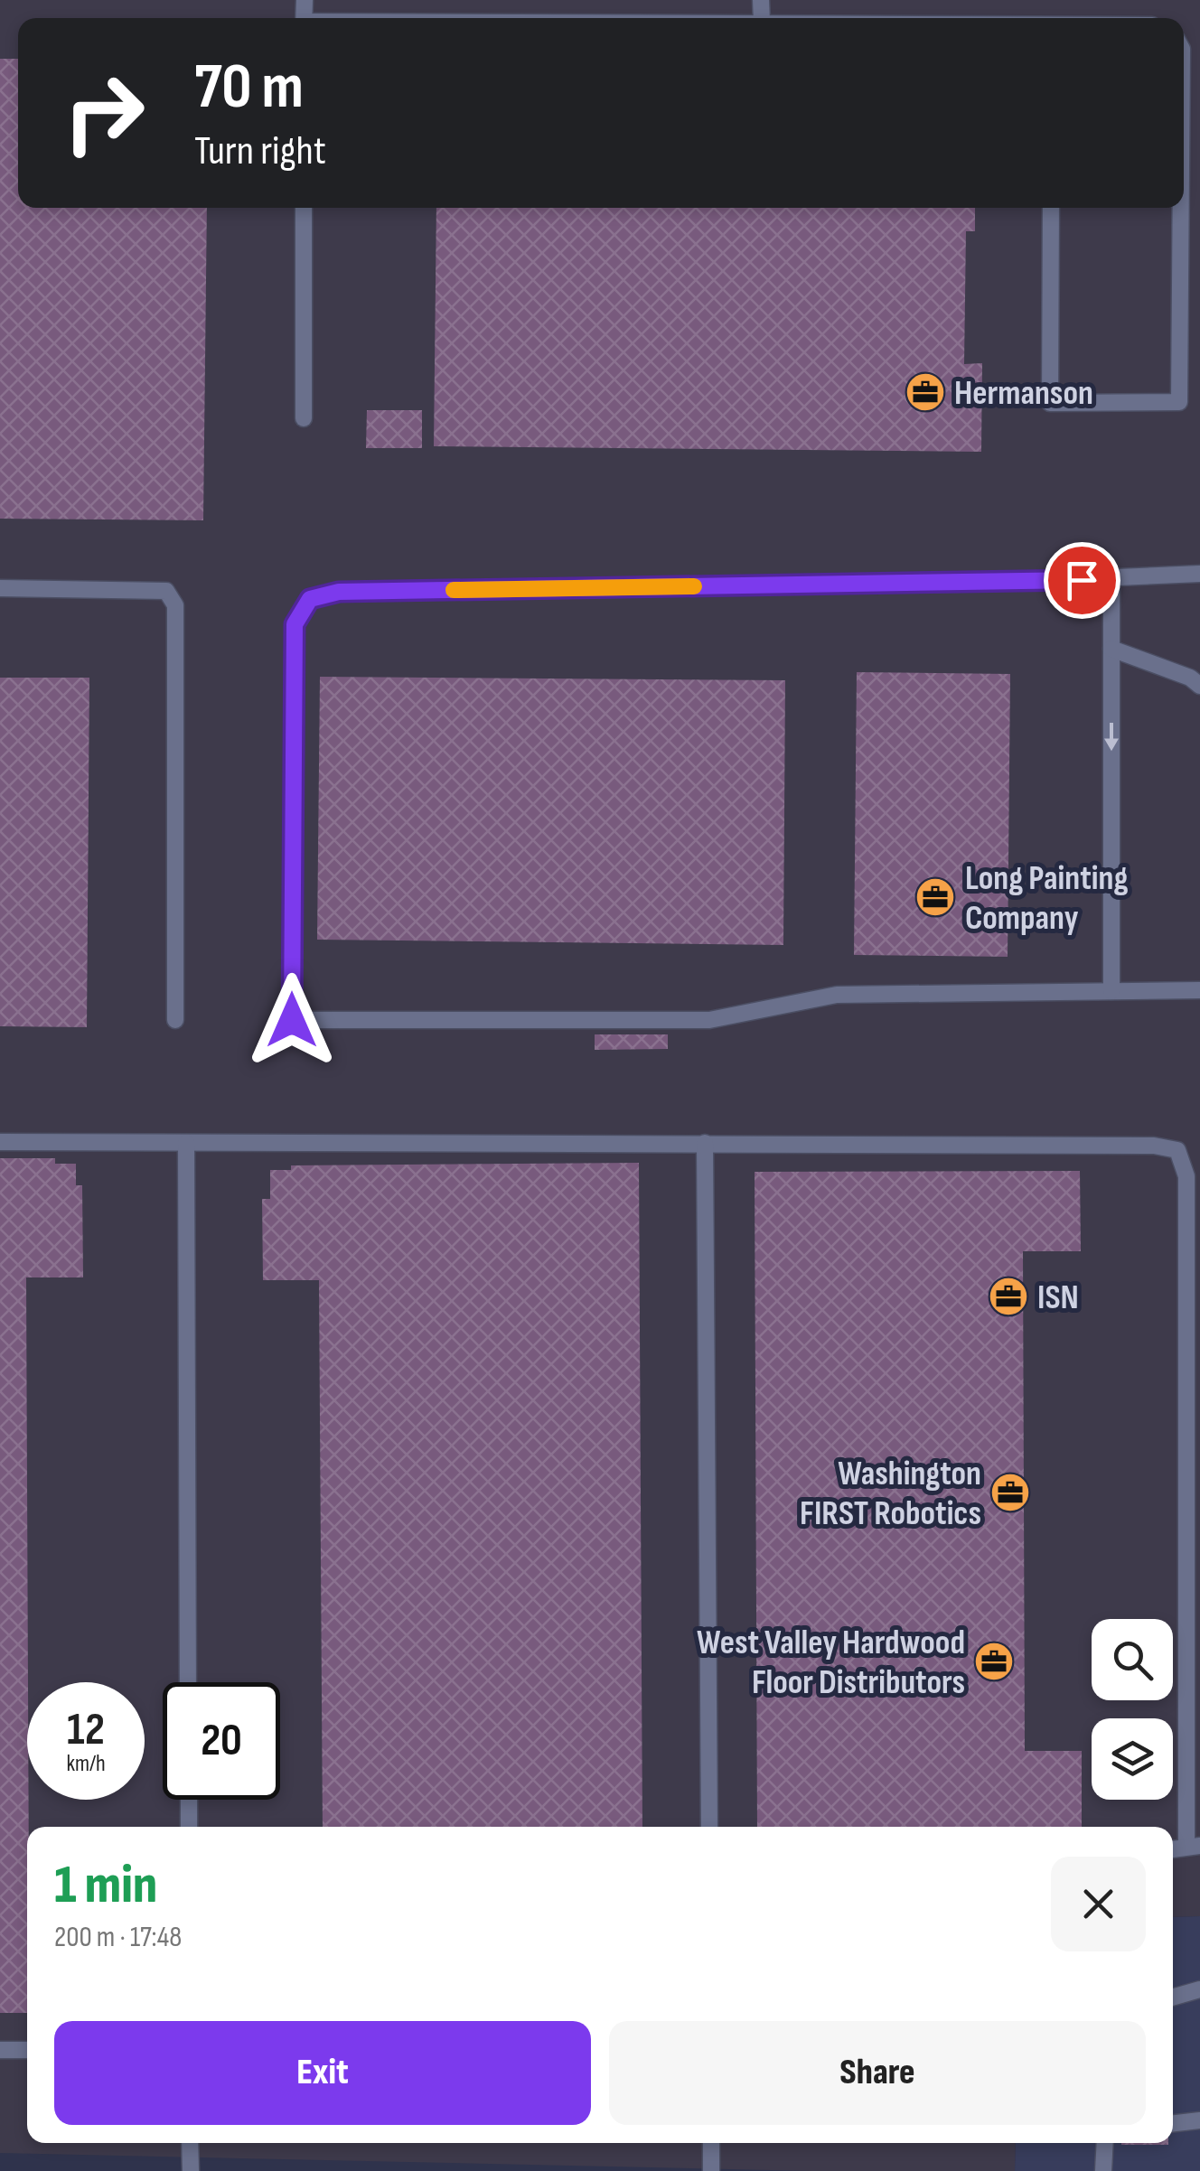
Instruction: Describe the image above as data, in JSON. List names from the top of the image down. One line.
{"places":{"office":["Hermanson","Long Painting Company","ISN","Washington FIRST Robotics","West Valley Hardwood Floor Distributors"]},"page":{"turn":["70 m","Turn right"],"speed":"12 km/h","limit":"20","heading":["1 min","200 m · 17:48"],"buttons":["Exit","Share"]}}
